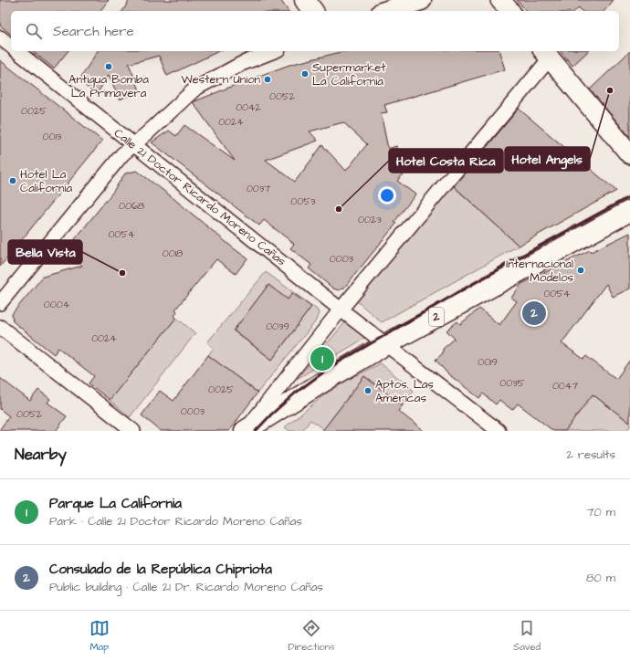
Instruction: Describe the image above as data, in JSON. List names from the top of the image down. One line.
{"streets":{"highway":["2"],"street":["Calle 21 Doctor Ricardo Moreno Cañas"]},"crossings":[["Calle 21 Doctor Ricardo Moreno Cañas","2"]],"places":["Antigua Bomba La Primavera","Supermarket La California","Western Union","Hotel Angels","Hotel La California","Hotel Costa Rica","Internacional Modelos","Bella Vista","Aptos. Las Américas"],"house_numbers":["0052","0042","0025","0024","0013","0037","0053","0068","0023","0054","0018","0003","0054","0004","0039","0024","0019","0035","0047","0025","0003","0052"],"page":{"search":"Search here","pins":["2","1"],"heading":["Nearby","2 results"],"list":[{"mark":"1","name":"Parque La California","note":"Park · Calle 21 Doctor Ricardo Moreno Cañas","value":"70 m"},{"mark":"2","name":"Consulado de la República Chipriota","note":"Public building · Calle 21 Dr. Ricardo Moreno Cañas","value":"80 m"}],"nav":["Map","Directions","Saved"]}}
